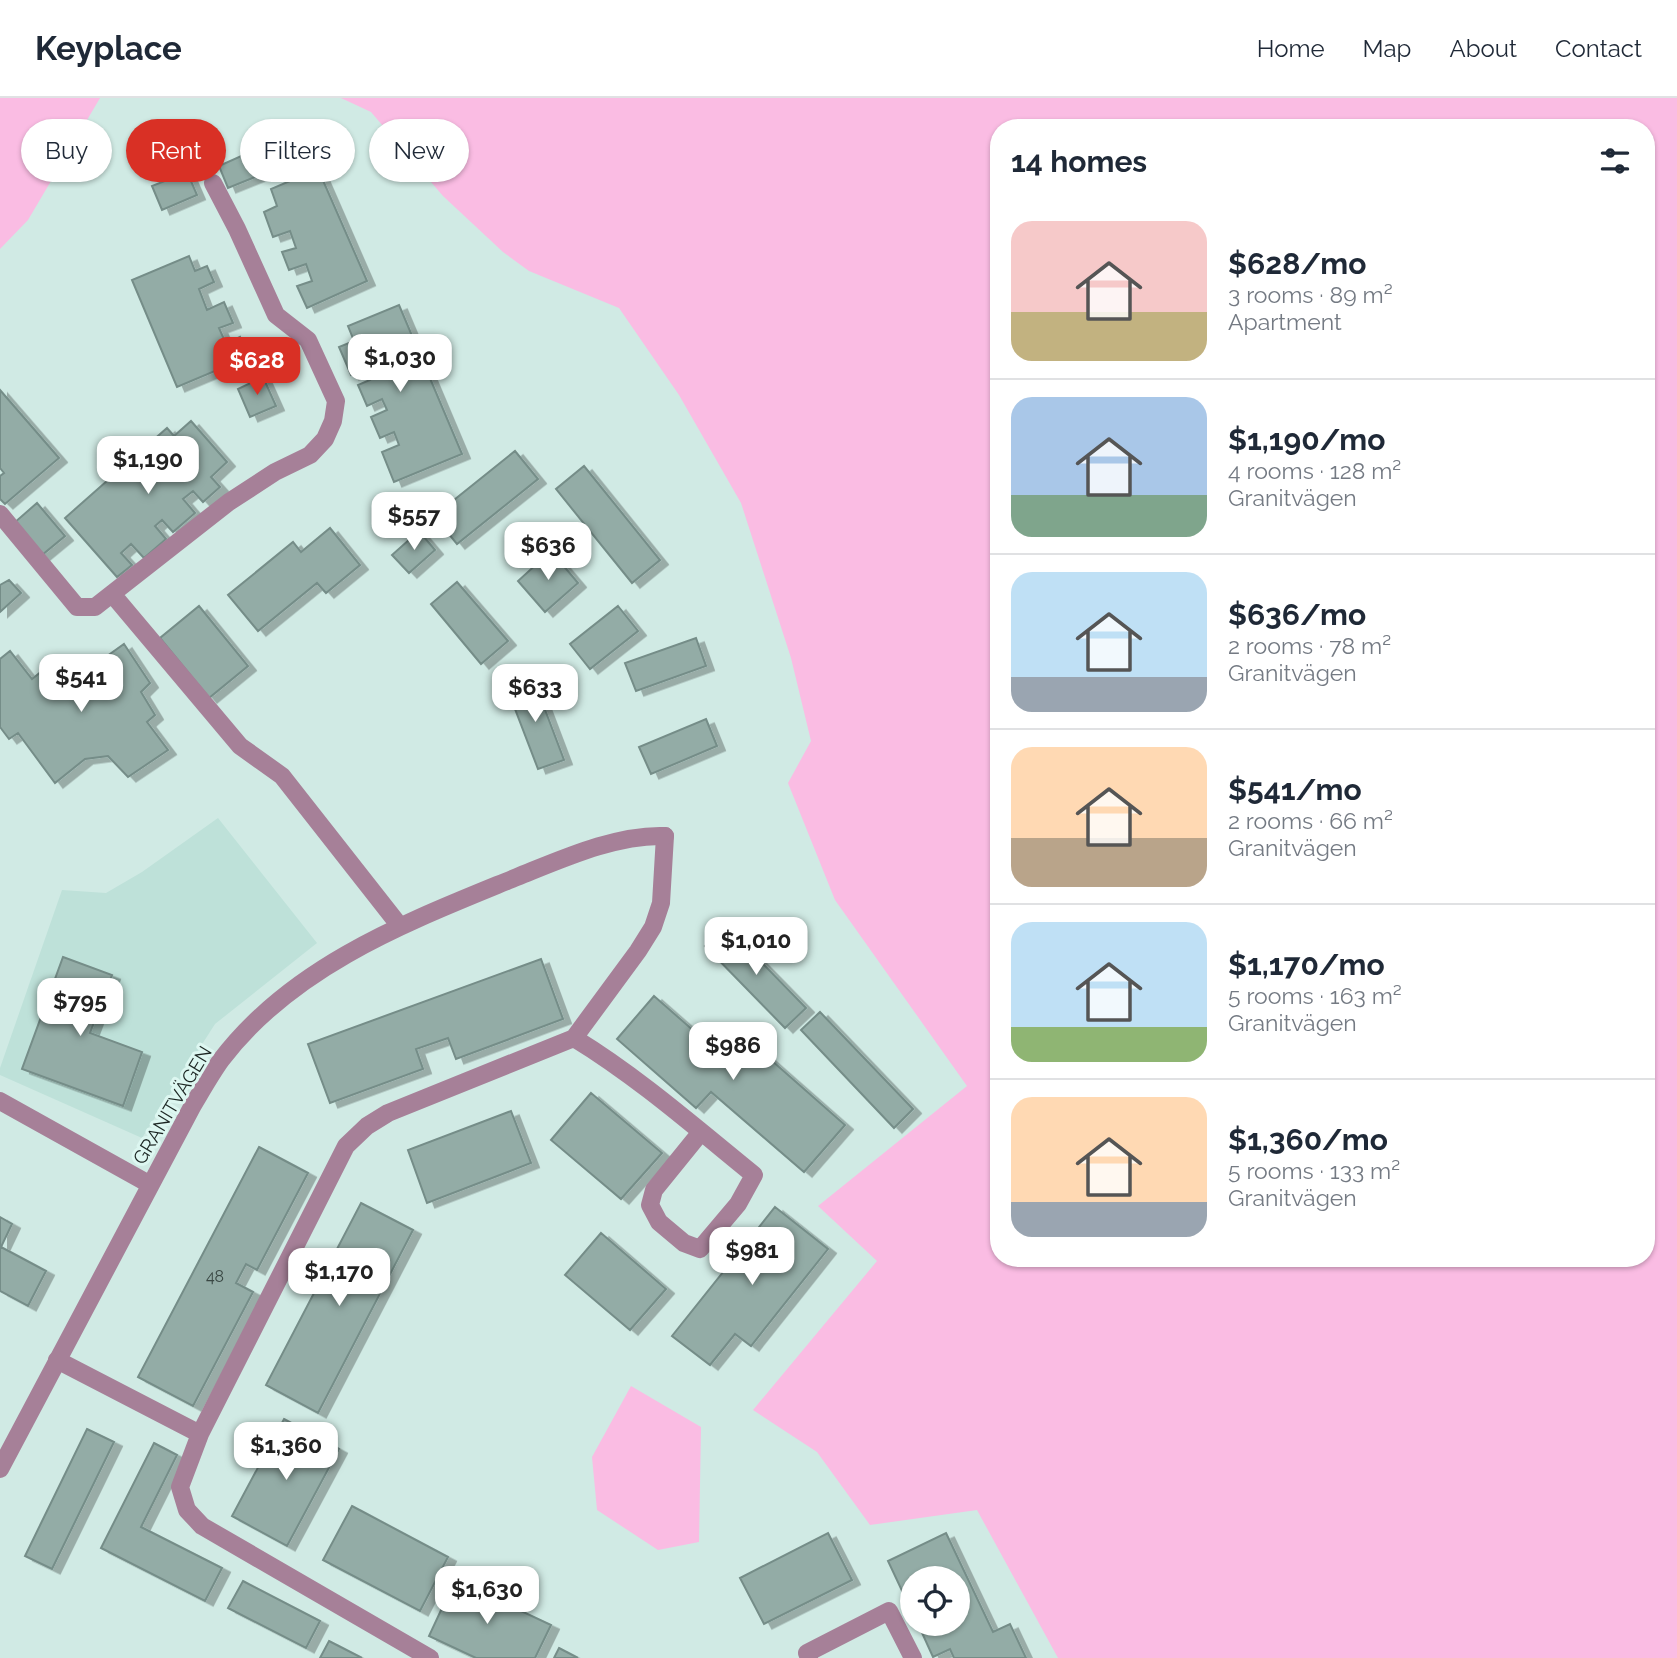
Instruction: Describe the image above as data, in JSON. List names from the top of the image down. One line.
{"streets":{"street":["GRANITVÄGEN"]},"house_numbers":["48"],"page":{"header":"Keyplace","nav":["Home","Map","About","Contact"],"chip":["Buy","Rent","Filters","New"],"heading":"14 homes","list":[{"name":"$628/mo","note":"3 rooms · 89 m² · Apartment"},{"name":"$1,190/mo","note":"4 rooms · 128 m² · Granitvägen"},{"name":"$636/mo","note":"2 rooms · 78 m² · Granitvägen"},{"name":"$541/mo","note":"2 rooms · 66 m² · Granitvägen"},{"name":"$1,170/mo","note":"5 rooms · 163 m² · Granitvägen"},{"name":"$1,360/mo","note":"5 rooms · 133 m² · Granitvägen"}],"price":["$1,030","$628","$1,190","$557","$636","$541","$633","$1,010","$795","$986","$981","$1,170","$1,360","$1,630"]}}
